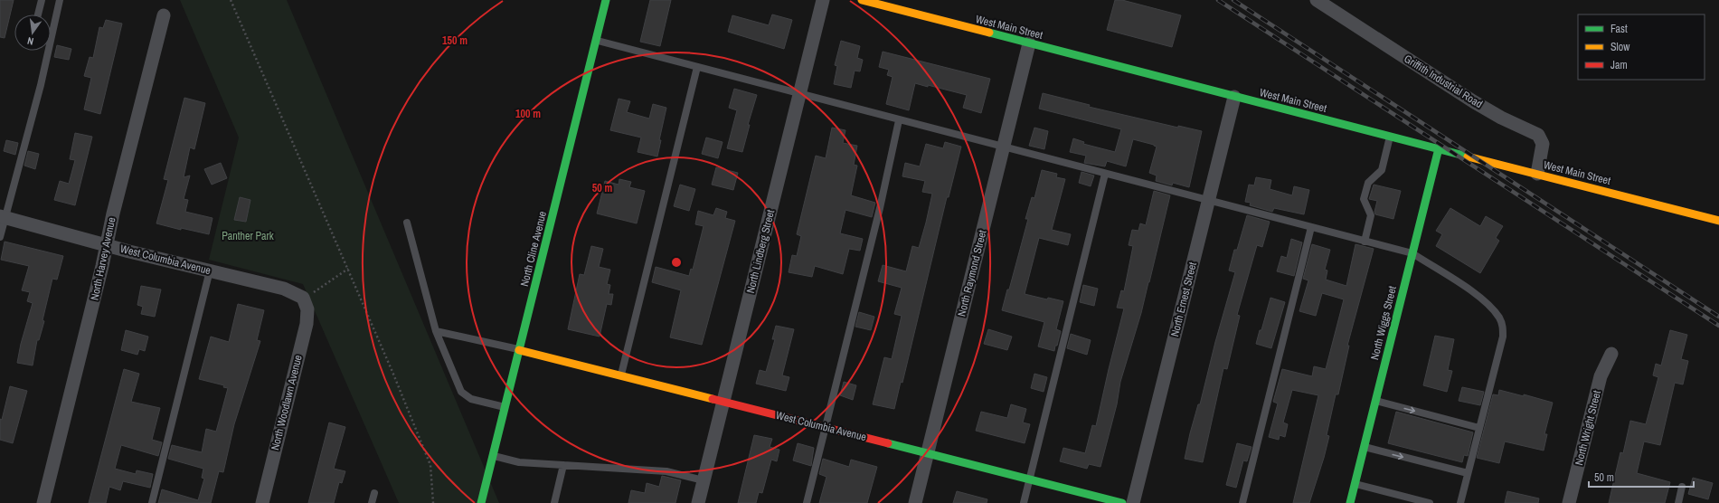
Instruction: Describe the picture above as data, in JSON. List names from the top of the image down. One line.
{"streets":{"street":["West Main Street","Griffith Industrial Road","North Cline Avenue","North Lindberg Street","North Harvey Avenue","West Columbia Avenue","North Raymond Street","North Ernest Street","North Wiggs Street","North Woodlawn Avenue","North Wright Street"]},"crossings":[["West Main Street","Griffith Industrial Road"],["West Main Street","North Raymond Street"],["West Main Street","North Ernest Street"],["West Main Street","North Wiggs Street"],["North Cline Avenue","West Columbia Avenue"],["North Lindberg Street","West Columbia Avenue"],["North Harvey Avenue","West Columbia Avenue"],["West Columbia Avenue","North Raymond Street"],["West Columbia Avenue","North Woodlawn Avenue"]],"parks":["Panther Park"],"legend":["Fast","Slow","Jam"],"scale_bar":"50 m","north":"bottom","rings":["150 m","100 m","50 m"]}
